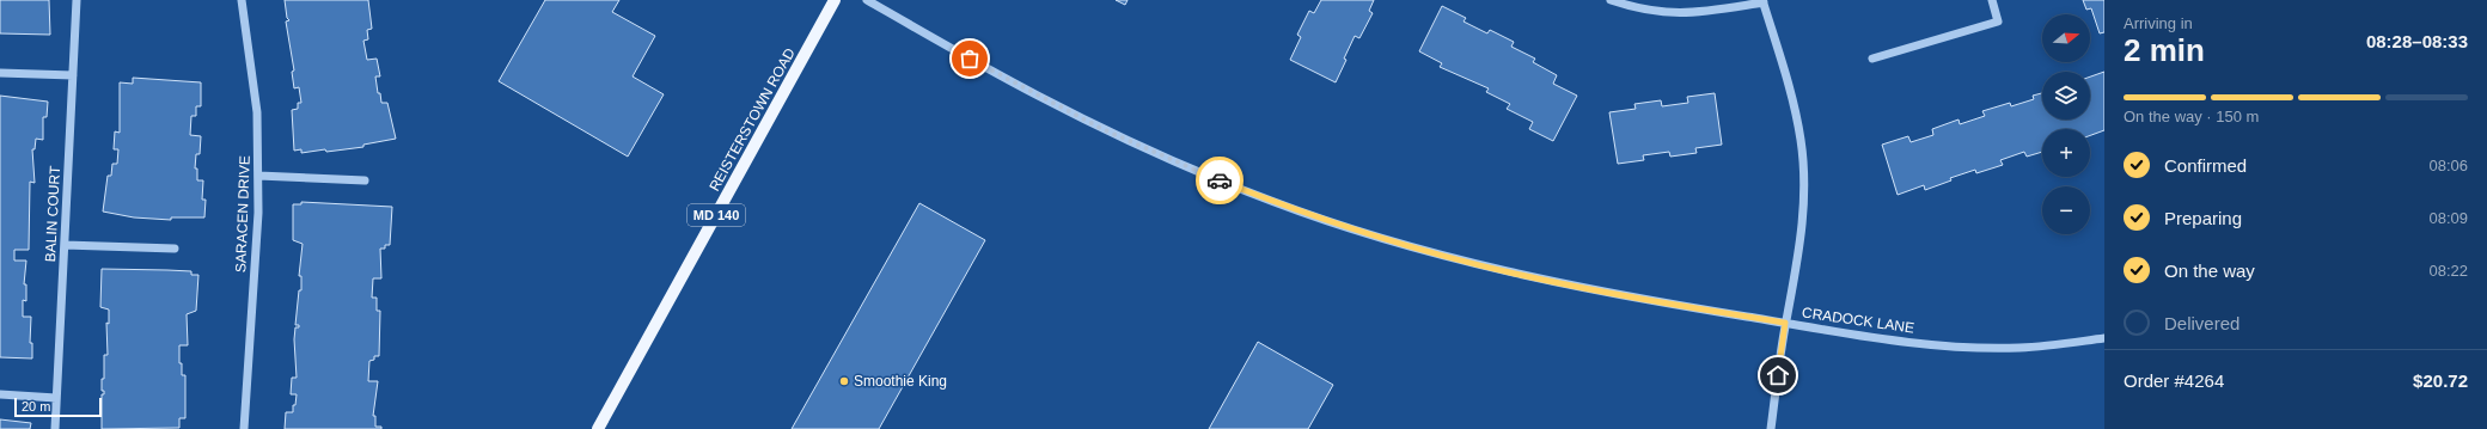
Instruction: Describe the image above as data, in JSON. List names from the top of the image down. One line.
{"streets":{"main road":["REISTERSTOWN ROAD","MD 140"],"street":["BALIN COURT","SARACEN DRIVE","CRADOCK LANE"]},"places":["Smoothie King"],"scale_bar":"20 m","north":"right","page":{"heading":["2 min","Arriving in","08:28–08:33"],"panel":["Order #4264","$20.72"],"map_buttons":["+","−"],"bar":"On the way · 150 m","list":[["Confirmed","08:06"],["Preparing","08:09"],["On the way","08:22"],"Delivered"],"scale":"20 m"}}
